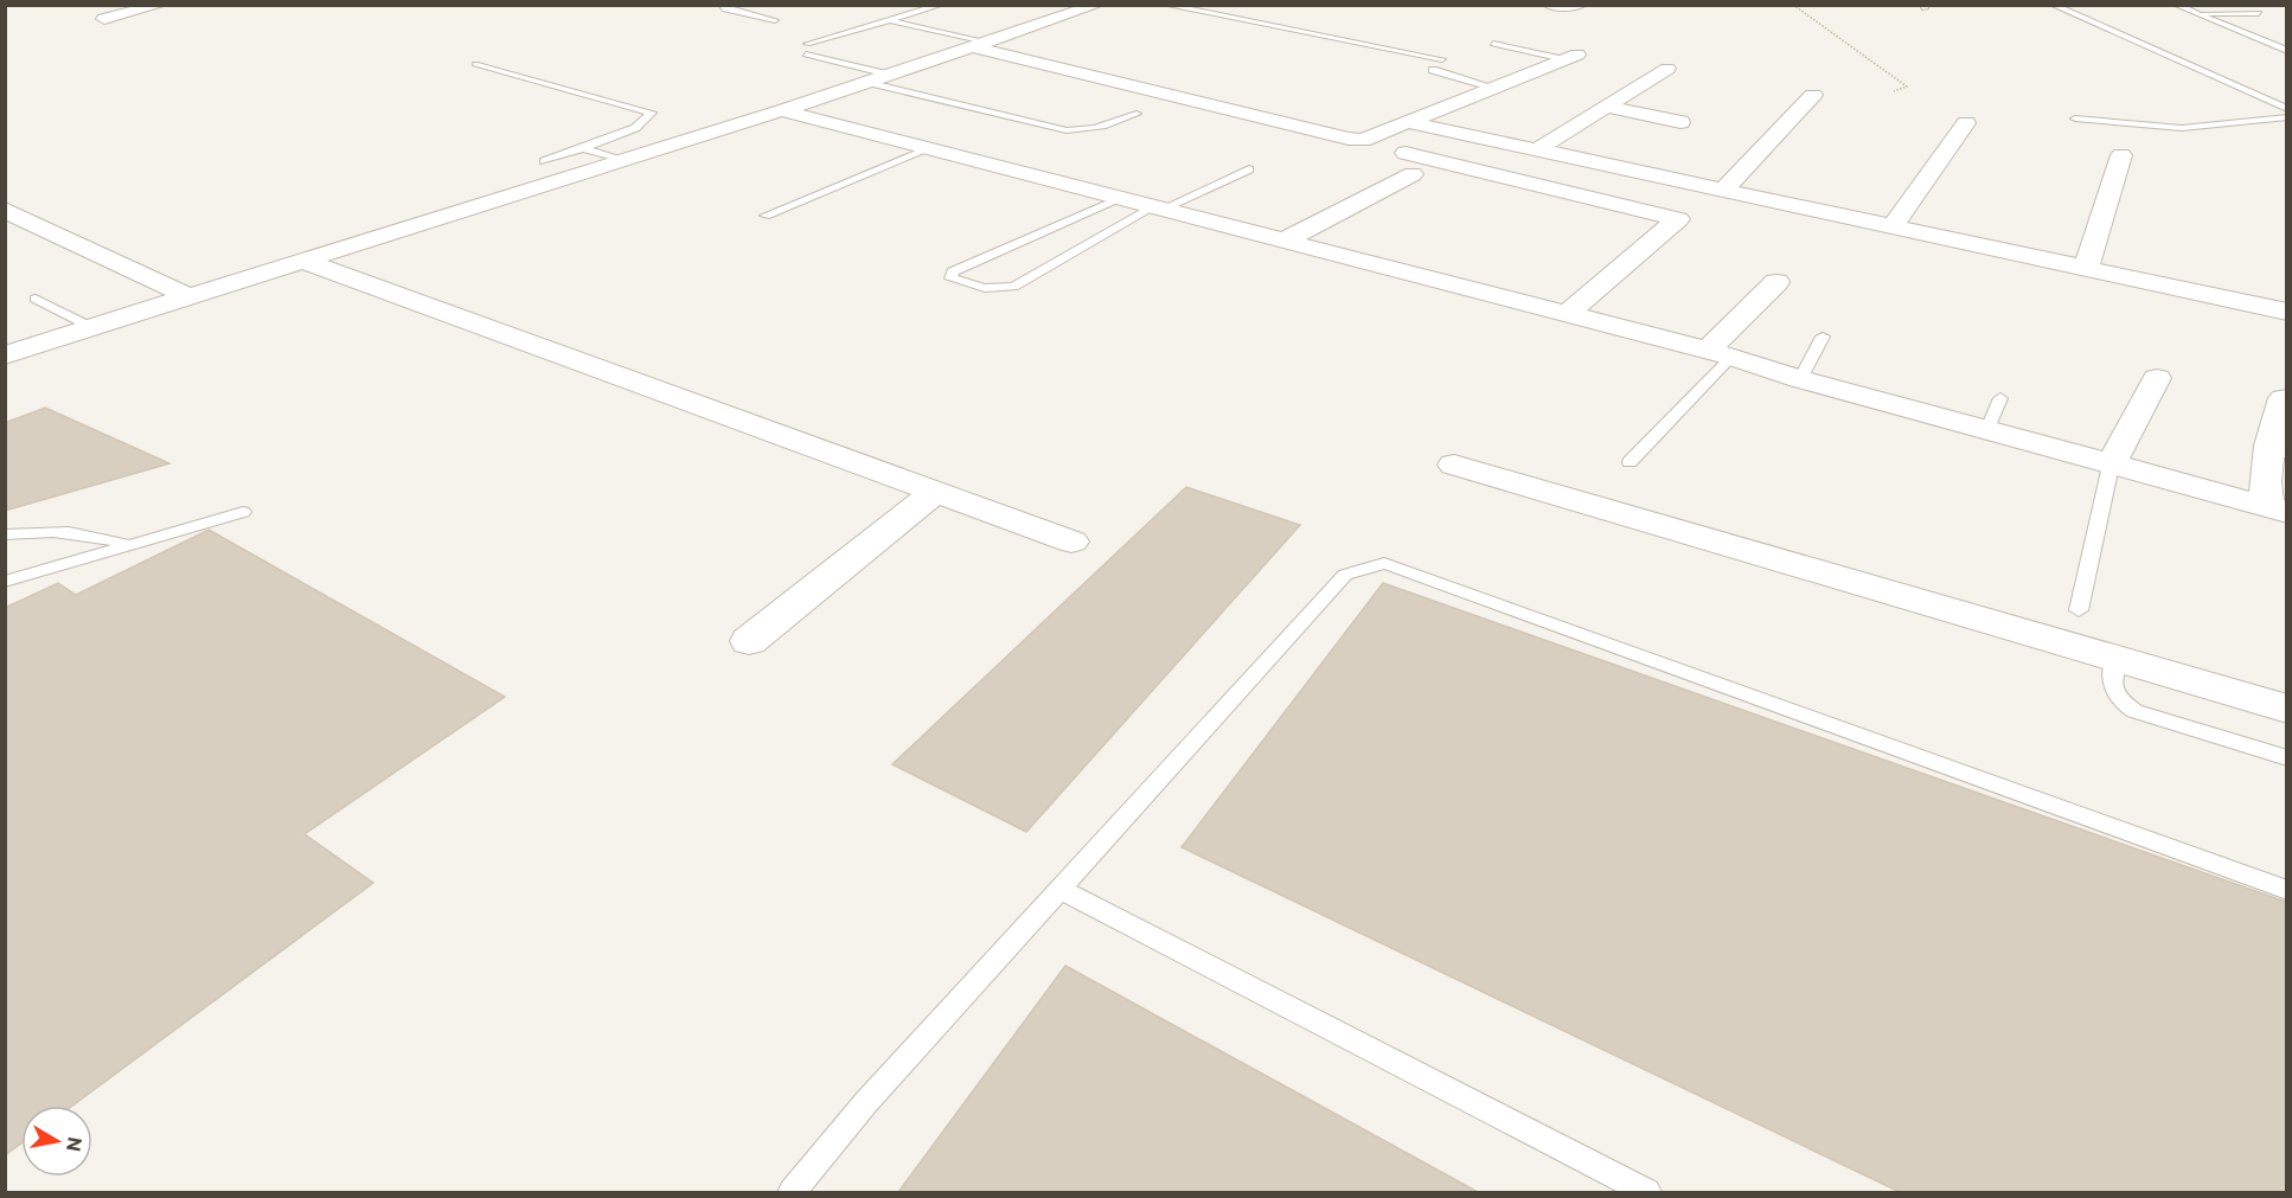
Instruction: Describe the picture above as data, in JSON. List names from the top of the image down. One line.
{"north":"right"}
